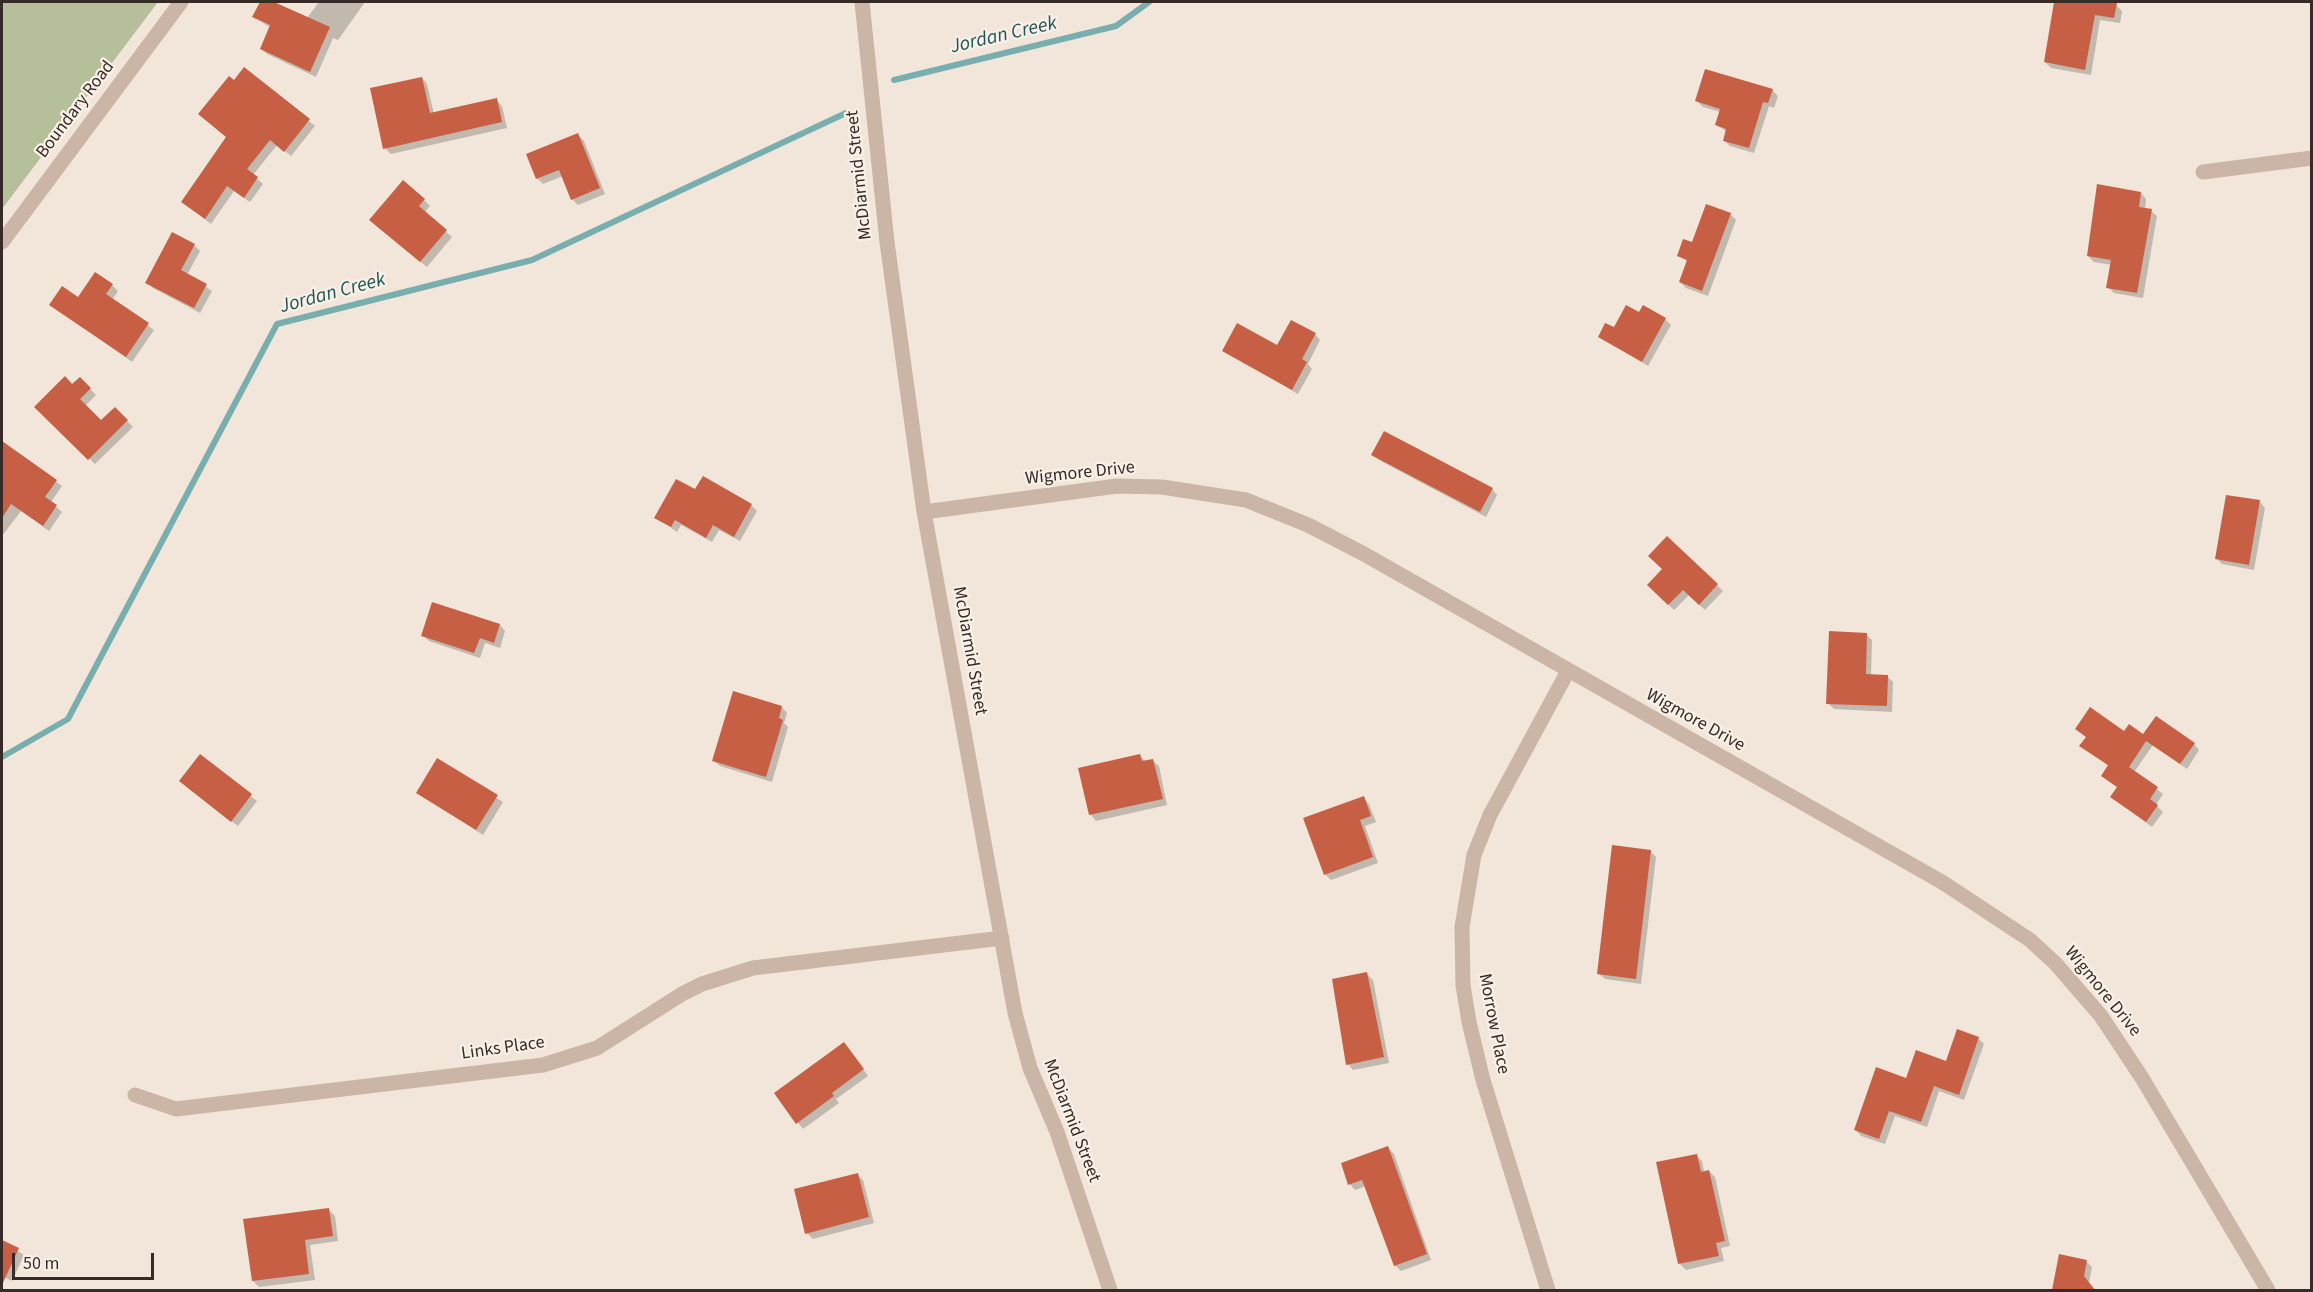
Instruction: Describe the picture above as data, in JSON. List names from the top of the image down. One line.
{"streets":{"street":["Boundary Road","McDiarmid Street","Wigmore Drive","Morrow Place","Links Place"]},"crossings":[["McDiarmid Street","Wigmore Drive"],["McDiarmid Street","Links Place"],["Wigmore Drive","Morrow Place"]],"water":["Jordan Creek"],"scale_bar":"50 m"}
